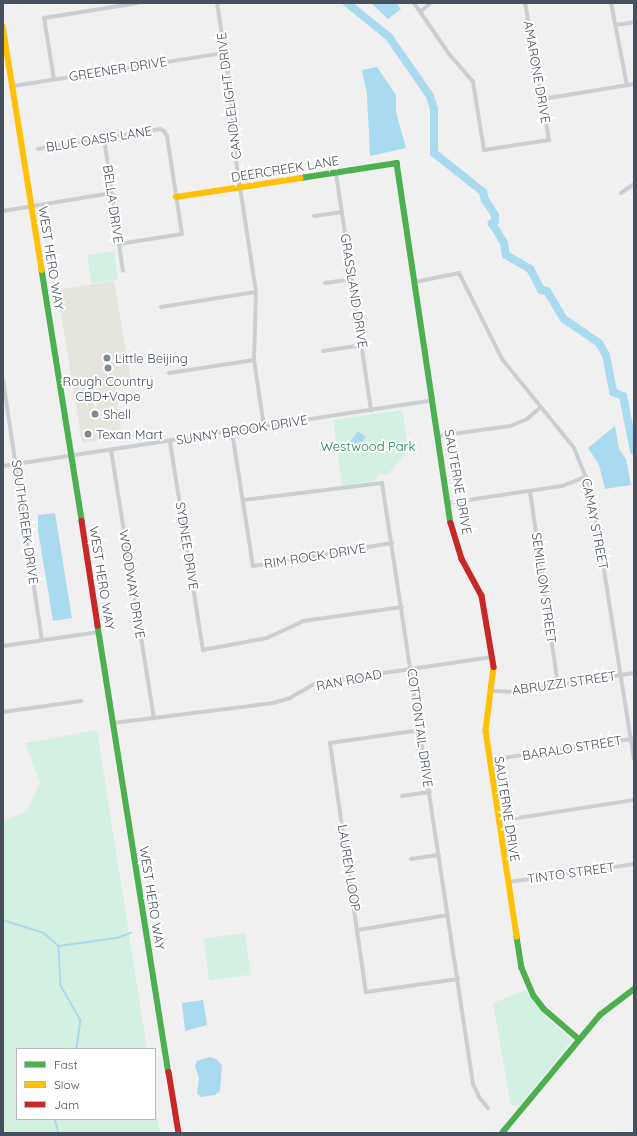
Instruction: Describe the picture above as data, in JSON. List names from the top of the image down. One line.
{"streets":{"street":["GREENER DRIVE","AMARONE DRIVE","CANDLELIGHT DRIVE","BLUE OASIS LANE","DEERCREEK LANE","BELLA DRIVE","WEST HERO WAY","GRASSLAND DRIVE","SUNNY BROOK DRIVE","SAUTERNE DRIVE","SOUTHCREEK DRIVE","CAMAY STREET","SYDNEE DRIVE","RIM ROCK DRIVE","WOODWAY DRIVE","SEMILLON STREET","RAN ROAD","ABRUZZI STREET","COTTONTAIL DRIVE","BARALO STREET","LAUREN LOOP","TINTO STREET"]},"crossings":[["GREENER DRIVE","CANDLELIGHT DRIVE"],["GREENER DRIVE","WEST HERO WAY"],["CANDLELIGHT DRIVE","DEERCREEK LANE"],["CANDLELIGHT DRIVE","SUNNY BROOK DRIVE"],["BLUE OASIS LANE","DEERCREEK LANE"],["BLUE OASIS LANE","BELLA DRIVE"],["DEERCREEK LANE","GRASSLAND DRIVE"],["DEERCREEK LANE","SAUTERNE DRIVE"],["WEST HERO WAY","SUNNY BROOK DRIVE"],["WEST HERO WAY","RAN ROAD"],["GRASSLAND DRIVE","SUNNY BROOK DRIVE"],["SUNNY BROOK DRIVE","SAUTERNE DRIVE"],["SUNNY BROOK DRIVE","SOUTHCREEK DRIVE"],["SUNNY BROOK DRIVE","SYDNEE DRIVE"],["SUNNY BROOK DRIVE","RIM ROCK DRIVE"],["SUNNY BROOK DRIVE","WOODWAY DRIVE"],["SAUTERNE DRIVE","CAMAY STREET"],["SAUTERNE DRIVE","RAN ROAD"],["SAUTERNE DRIVE","ABRUZZI STREET"],["SAUTERNE DRIVE","BARALO STREET"],["SAUTERNE DRIVE","TINTO STREET"],["CAMAY STREET","ABRUZZI STREET"],["CAMAY STREET","BARALO STREET"],["SYDNEE DRIVE","COTTONTAIL DRIVE"],["RIM ROCK DRIVE","COTTONTAIL DRIVE"],["WOODWAY DRIVE","RAN ROAD"],["SEMILLON STREET","ABRUZZI STREET"],["RAN ROAD","COTTONTAIL DRIVE"],["COTTONTAIL DRIVE","LAUREN LOOP"]],"parks":["Westwood Park"],"places":["Little Beijing","Rough Country CBD+Vape","Shell","Texan Mart"],"legend":["Fast","Slow","Jam"]}
